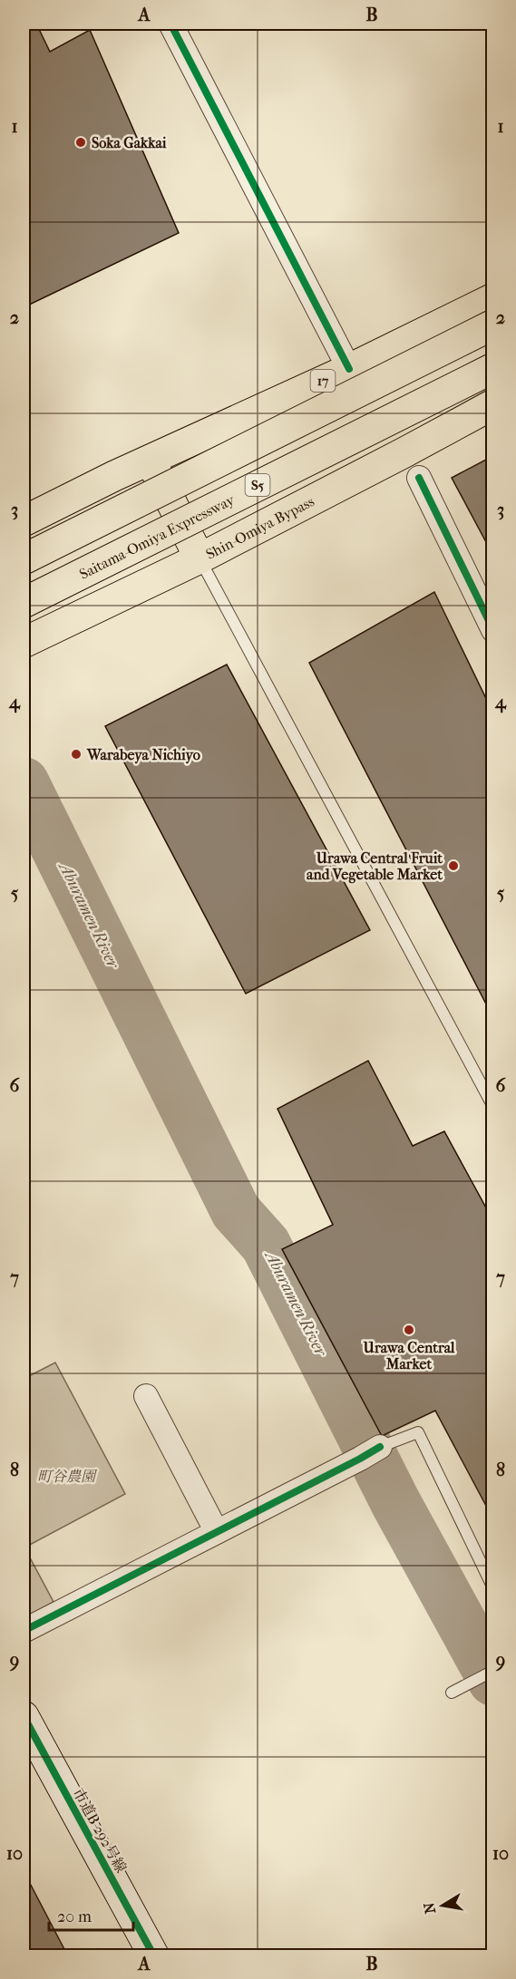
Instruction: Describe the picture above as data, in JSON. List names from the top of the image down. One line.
{"streets":{"highway":["17","S5","Shin-Omiya Bypass","Saitama-Omiya Expressway"],"street":["市道B-292号線"]},"water":["Aburamen River"],"parks":["町谷農園"],"places":["Soka Gakkai","Warabeya Nichiyo","Urawa Central Fruit and Vegetable Market","Urawa Central Market"],"scale_bar":"20 m","north":"left","grid":{"columns":["A","B"],"rows":["1","2","3","4","5","6","7","8","9","10"]}}
